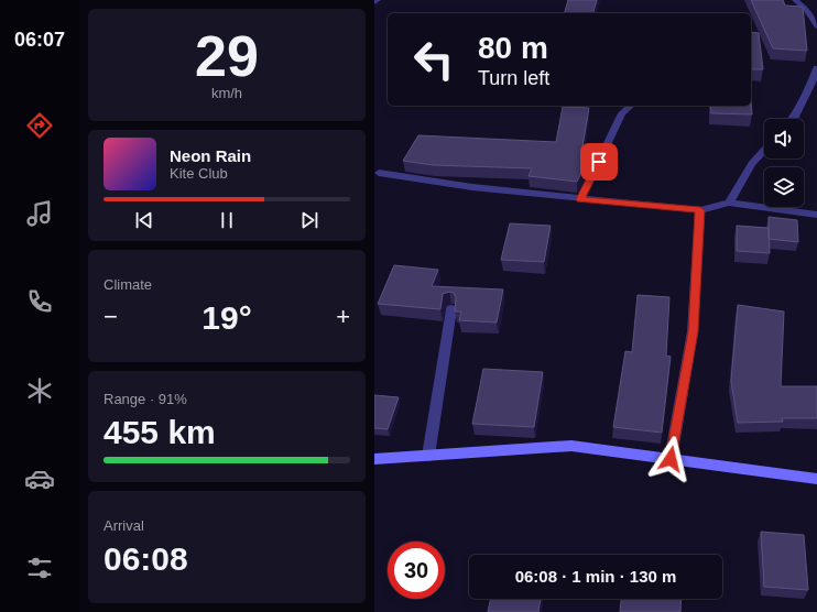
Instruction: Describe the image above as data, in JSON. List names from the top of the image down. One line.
{"page":{"tabs":"06:07","tile":[["29","km/h"],"Climate",["Range · 91%","455 km"],["Arrival","06:08"]],"turn":["80 m","Turn left"],"song":["Neon Rain","Kite Club"],"heat":["−","19°","+"],"limit":"30","trip":"06:08 · 1 min · 130 m"}}
